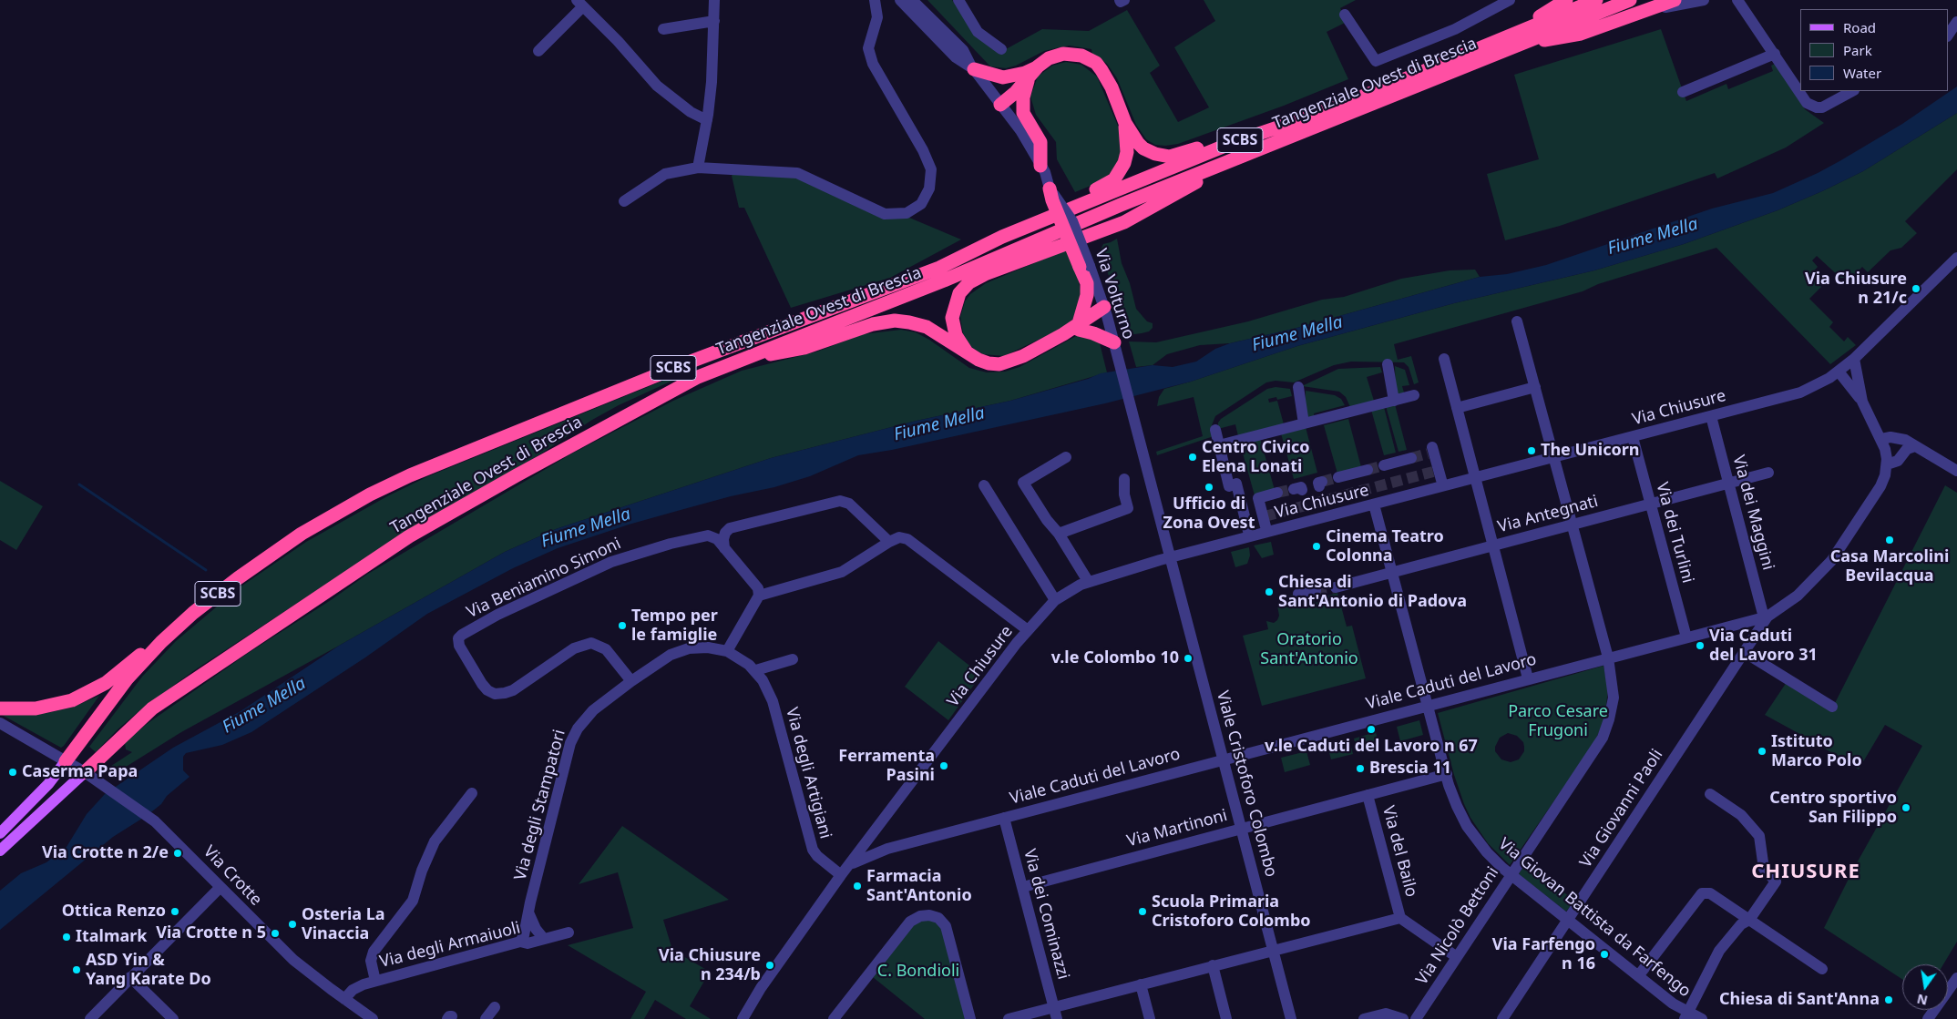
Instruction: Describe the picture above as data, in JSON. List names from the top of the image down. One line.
{"streets":{"highway":["Tangenziale Ovest di Brescia","SCBS"],"street":["Via Volturno","Via Chiusure","Via dei Maggini","Via Antegnati","Via dei Turlini","Via Beniamino Simoni","Viale Caduti del Lavoro","Via degli Artigiani","Viale Cristoforo Colombo","Via degli Stampatori","Via Giovanni Paoli","Via Martinoni","Via del Bailo","Via Crotte","Via dei Cominazzi","Via Giovan Battista da Farfengo","Via Nicolò Bettoni","Via degli Armaiuoli"]},"crossings":[["Tangenziale Ovest di Brescia","Via Crotte"],["Via Volturno","Via Chiusure"],["Via Volturno","Viale Cristoforo Colombo"],["Via Chiusure","Via dei Maggini"],["Via Chiusure","Via dei Turlini"],["Via Chiusure","Viale Caduti del Lavoro"],["Via Chiusure","Via degli Artigiani"],["Via Chiusure","Viale Cristoforo Colombo"],["Via Chiusure","Via Giovan Battista da Farfengo"],["Via Chiusure","Via Nicolò Bettoni"],["Via dei Maggini","Via Antegnati"],["Via dei Maggini","Viale Caduti del Lavoro"],["Via dei Maggini","Via Giovanni Paoli"],["Via Antegnati","Via dei Turlini"],["Via Antegnati","Via Giovan Battista da Farfengo"],["Via Antegnati","Via Nicolò Bettoni"],["Via dei Turlini","Viale Caduti del Lavoro"],["Via Beniamino Simoni","Via degli Stampatori"],["Viale Caduti del Lavoro","Via degli Artigiani"],["Viale Caduti del Lavoro","Viale Cristoforo Colombo"],["Viale Caduti del Lavoro","Via Giovanni Paoli"],["Viale Caduti del Lavoro","Via dei Cominazzi"],["Viale Caduti del Lavoro","Via Giovan Battista da Farfengo"],["Viale Caduti del Lavoro","Via Nicolò Bettoni"],["Via degli Artigiani","Via degli Stampatori"],["Viale Cristoforo Colombo","Via Martinoni"],["Via degli Stampatori","Via degli Armaiuoli"],["Via Giovanni Paoli","Via Giovan Battista da Farfengo"],["Via Martinoni","Via del Bailo"],["Via Martinoni","Via dei Cominazzi"],["Via Martinoni","Via Giovan Battista da Farfengo"],["Via Crotte","Via degli Armaiuoli"],["Via Giovan Battista da Farfengo","Via Nicolò Bettoni"]],"districts":["CHIUSURE"],"water":["Fiume Mella"],"parks":["Oratorio Sant'Antonio","Parco Cesare Frugoni","C. Bondioli"],"places":["Via Chiusure n 21/c","The Unicorn","Centro Civico Elena Lonati","Ufficio di Zona Ovest","Casa Marcolini Bevilacqua","Cinema Teatro Colonna","Chiesa di Sant'Antonio di Padova","Tempo per le famiglie","Via Caduti del Lavoro 31","v.le Colombo 10","v.le Caduti del Lavoro n 67","Istituto Marco Polo","Ferramenta Pasini","Brescia 11","Caserma Papa","Centro sportivo San Filippo","Via Crotte n 2/e","Farmacia Sant'Antonio","Ottica Renzo","Scuola Primaria Cristoforo Colombo","Osteria La Vinaccia","Via Crotte n 5","Italmark","Via Farfengo n 16","Via Chiusure n 234/b","ASD Yin & Yang Karate Do","Chiesa di Sant'Anna"],"legend":["Road","Park","Water"],"north":"bottom"}
